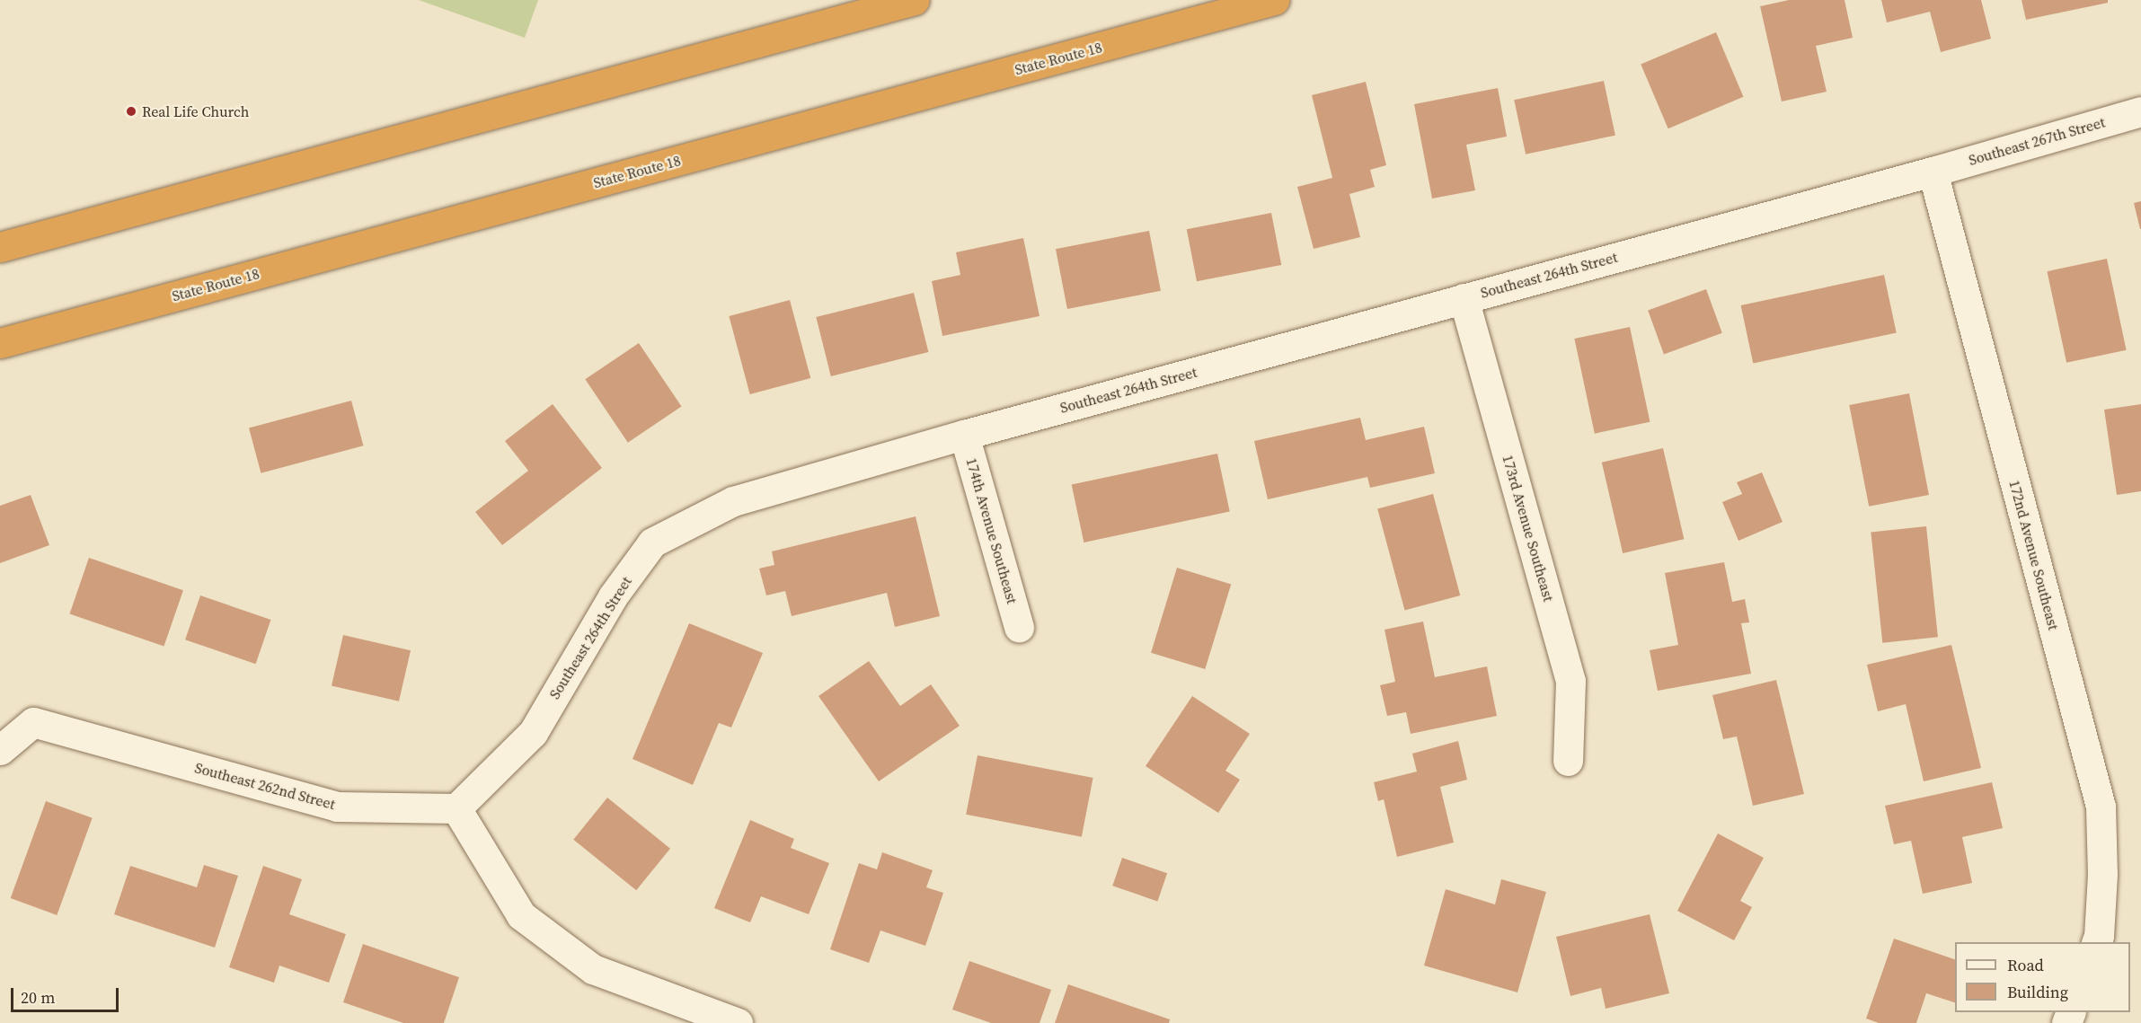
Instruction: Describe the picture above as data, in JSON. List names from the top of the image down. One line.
{"streets":{"highway":["State Route 18"],"street":["Southeast 267th Street","Southeast 264th Street","173rd Avenue Southeast","174th Avenue Southeast","172nd Avenue Southeast","Southeast 262nd Street"]},"crossings":[["Southeast 267th Street","Southeast 264th Street"],["Southeast 267th Street","172nd Avenue Southeast"],["Southeast 264th Street","173rd Avenue Southeast"],["Southeast 264th Street","174th Avenue Southeast"],["Southeast 264th Street","172nd Avenue Southeast"],["Southeast 264th Street","Southeast 262nd Street"]],"places":["Real Life Church"],"legend":["Road","Building"],"scale_bar":"20 m"}
